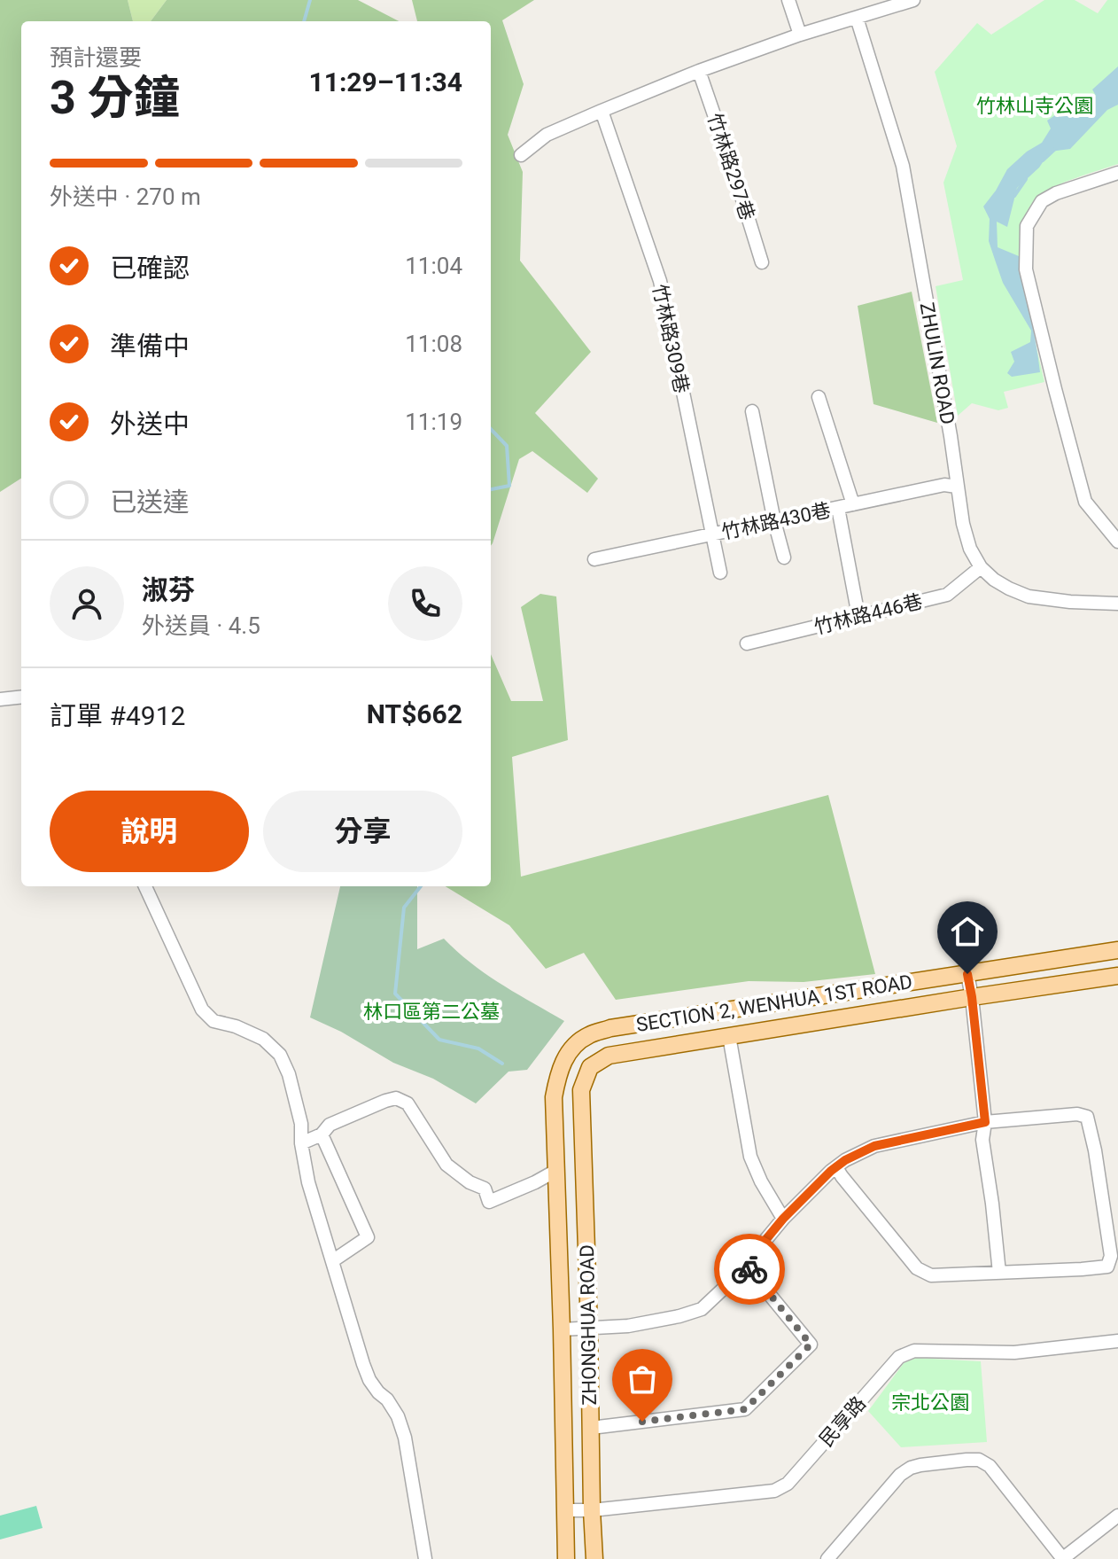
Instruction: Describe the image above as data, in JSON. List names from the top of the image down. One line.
{"streets":{"main road":["SECTION 2, WENHUA 1ST ROAD","ZHONGHUA ROAD"],"street":["竹林路297巷","竹林路309巷","ZHULIN ROAD","竹林路430巷","竹林路446巷","民享路"]},"crossings":[["竹林路309巷","竹林路430巷"],["ZHULIN ROAD","竹林路430巷"],["ZHULIN ROAD","竹林路446巷"],["SECTION 2, WENHUA 1ST ROAD","ZHONGHUA ROAD"],["ZHONGHUA ROAD","民享路"]],"parks":["竹林山寺公園","林口區第二公墓","宗北公園"],"page":{"heading":["3 分鐘","預計還要","11:29–11:34"],"panel":["淑芬","外送員 · 4.5","訂單 #4912","NT$662"],"bar":"外送中 · 270 m","list":[["已確認","11:04"],["準備中","11:08"],["外送中","11:19"],"已送達"],"buttons":["說明","分享"]}}
